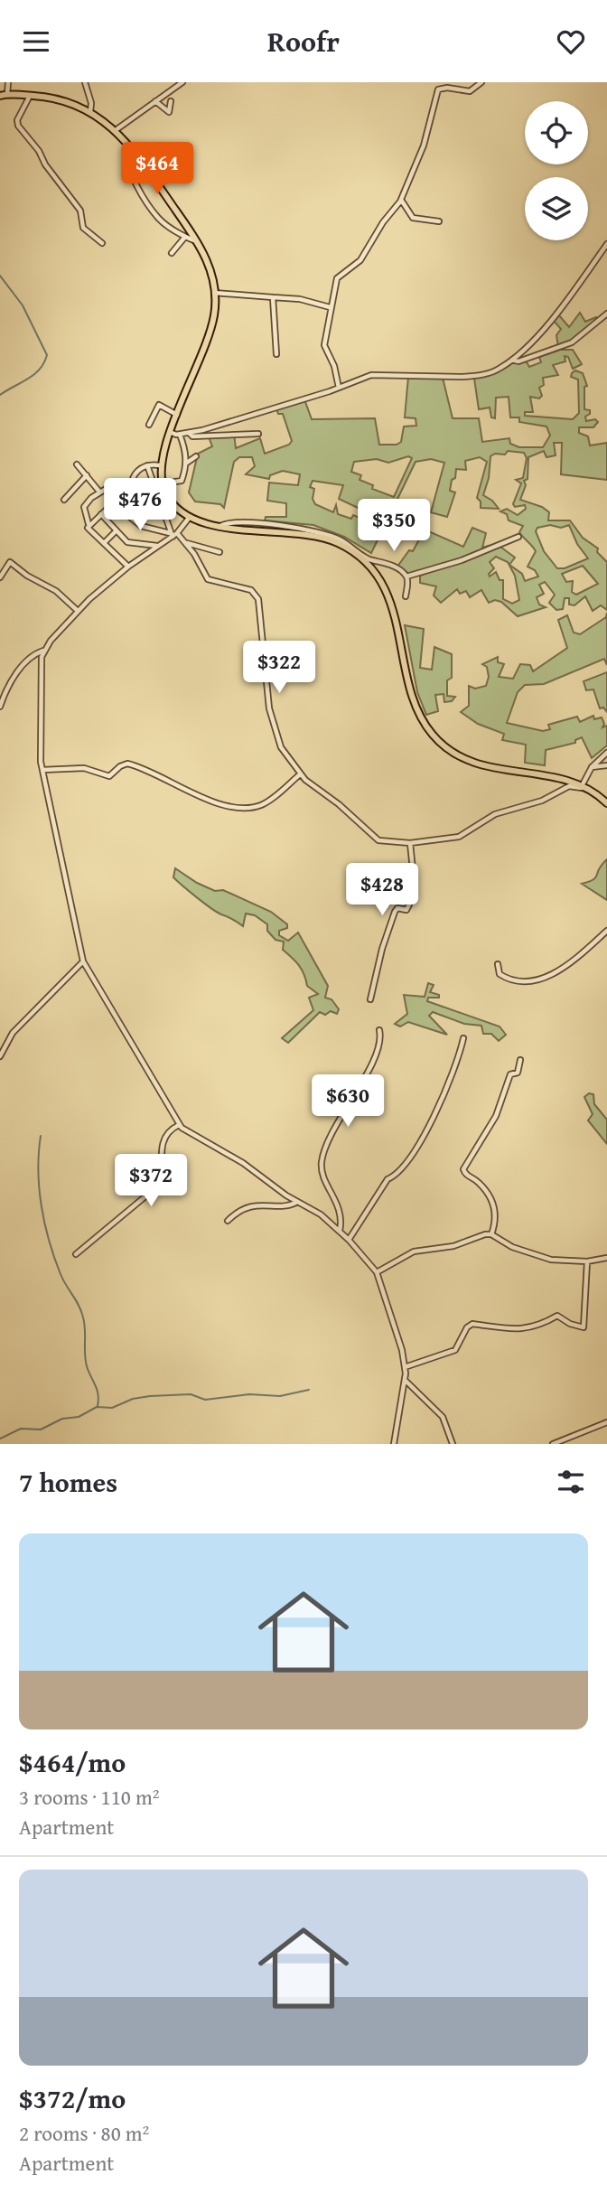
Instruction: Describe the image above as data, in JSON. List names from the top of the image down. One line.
{"page":{"header":"Roofr","price":["$464","$476","$350","$322","$428","$630","$372"],"heading":"7 homes","list":[{"name":"$464/mo","note":"3 rooms · 110 m² · Apartment"},{"name":"$372/mo","note":"2 rooms · 80 m² · Apartment"}]}}
